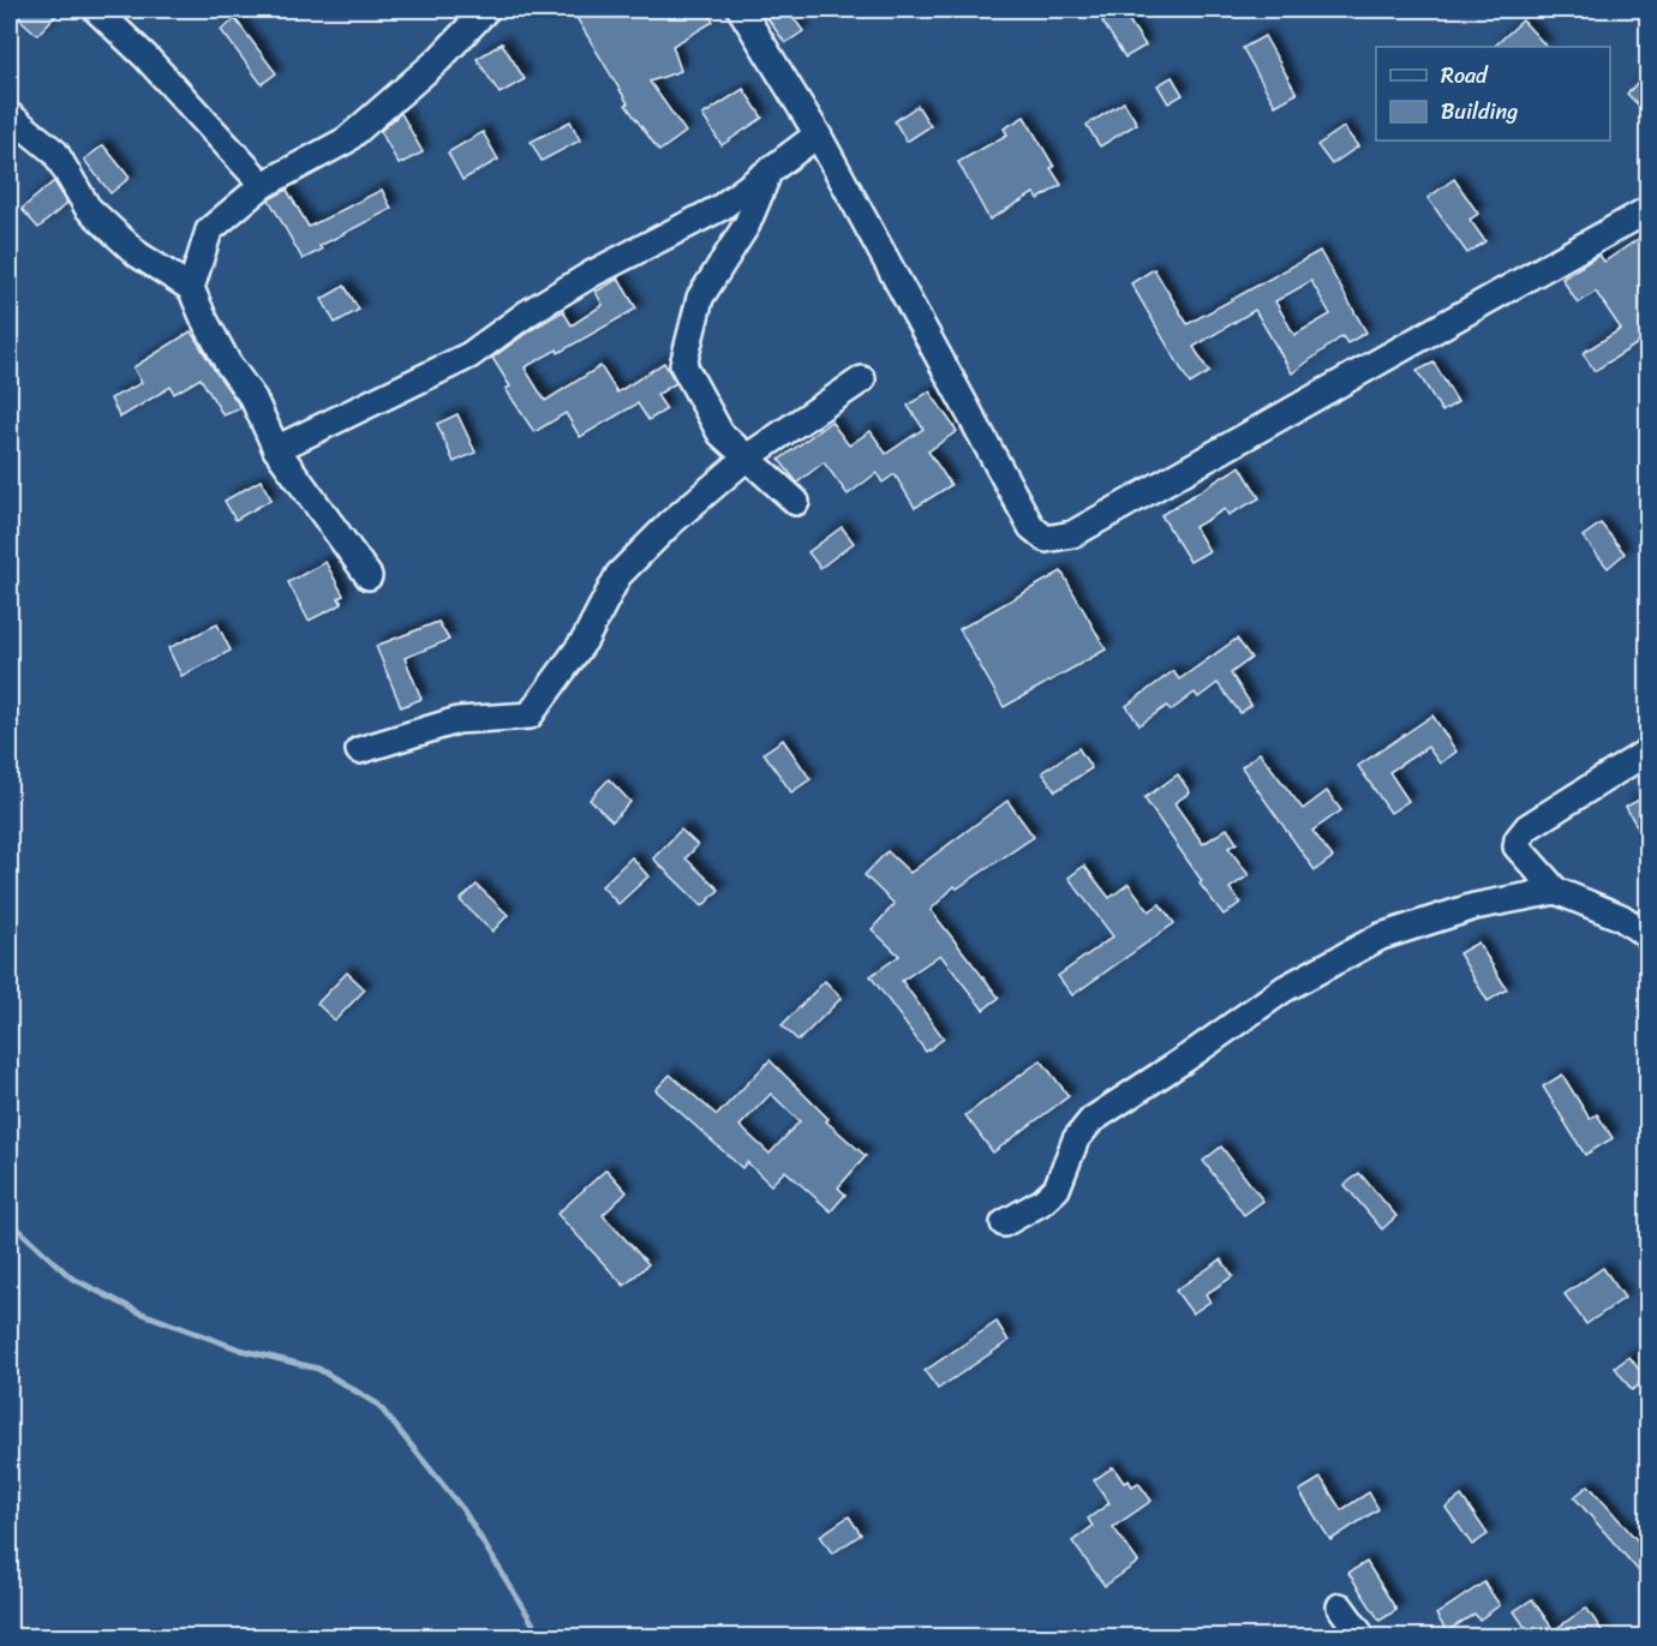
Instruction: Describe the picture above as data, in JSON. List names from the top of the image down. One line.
{"legend":["Road","Building"]}
